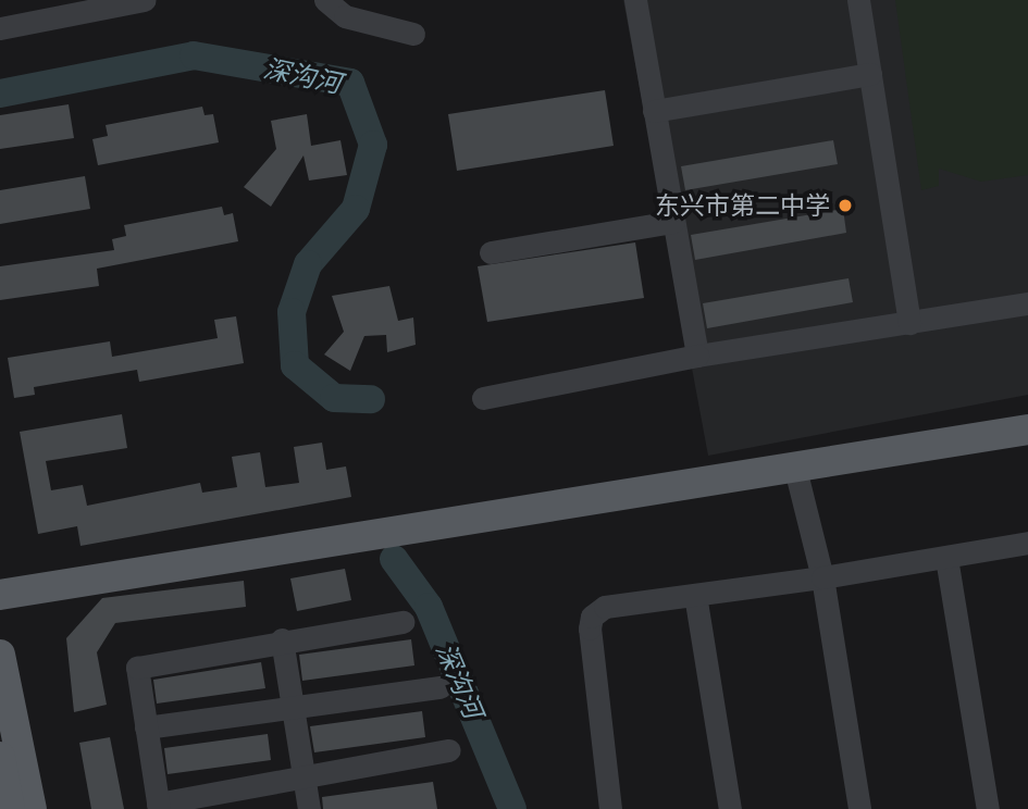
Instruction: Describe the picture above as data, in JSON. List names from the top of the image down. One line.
{"water":["深沟河"],"places":["东兴市第二中学"]}
